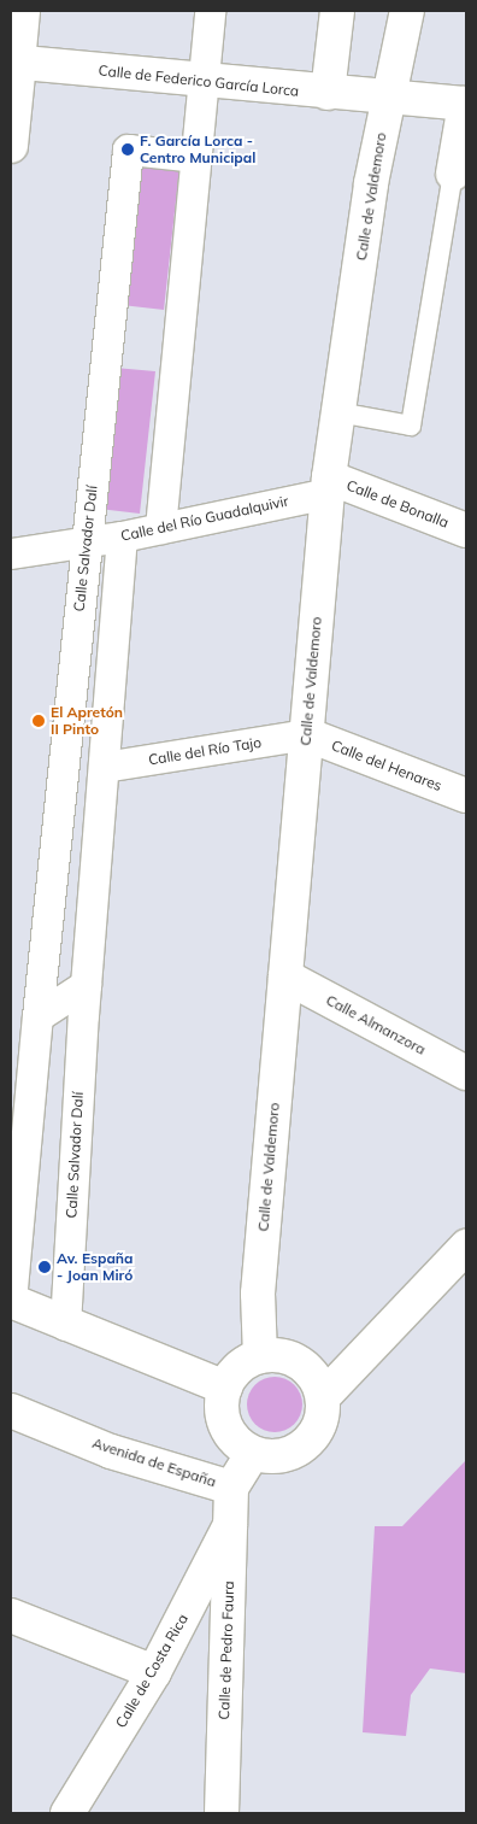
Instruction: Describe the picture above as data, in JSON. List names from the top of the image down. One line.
{"streets":{"street":["Calle de Federico García Lorca","Calle de Valdemoro","Calle de Bonalla","Calle del Río Guadalquivir","Calle Salvador Dalí","Calle del Río Tajo","Calle del Henares","Calle Almanzora","Avenida de España","Calle de Pedro Faura","Calle de Costa Rica"]},"crossings":[["Calle de Federico García Lorca","Calle de Valdemoro"],["Calle de Valdemoro","Calle de Bonalla"],["Calle de Valdemoro","Calle del Río Guadalquivir"],["Calle de Valdemoro","Calle del Río Tajo"],["Calle de Valdemoro","Calle del Henares"],["Calle de Valdemoro","Calle Almanzora"],["Calle de Bonalla","Calle del Río Guadalquivir"],["Calle del Río Guadalquivir","Calle Salvador Dalí"],["Calle Salvador Dalí","Calle del Río Tajo"],["Calle del Río Tajo","Calle del Henares"],["Avenida de España","Calle de Pedro Faura"],["Calle de Pedro Faura","Calle de Costa Rica"]],"places":["F. García Lorca - Centro Municipal","El Apretón II Pinto","Av. España - Joan Miró"]}
